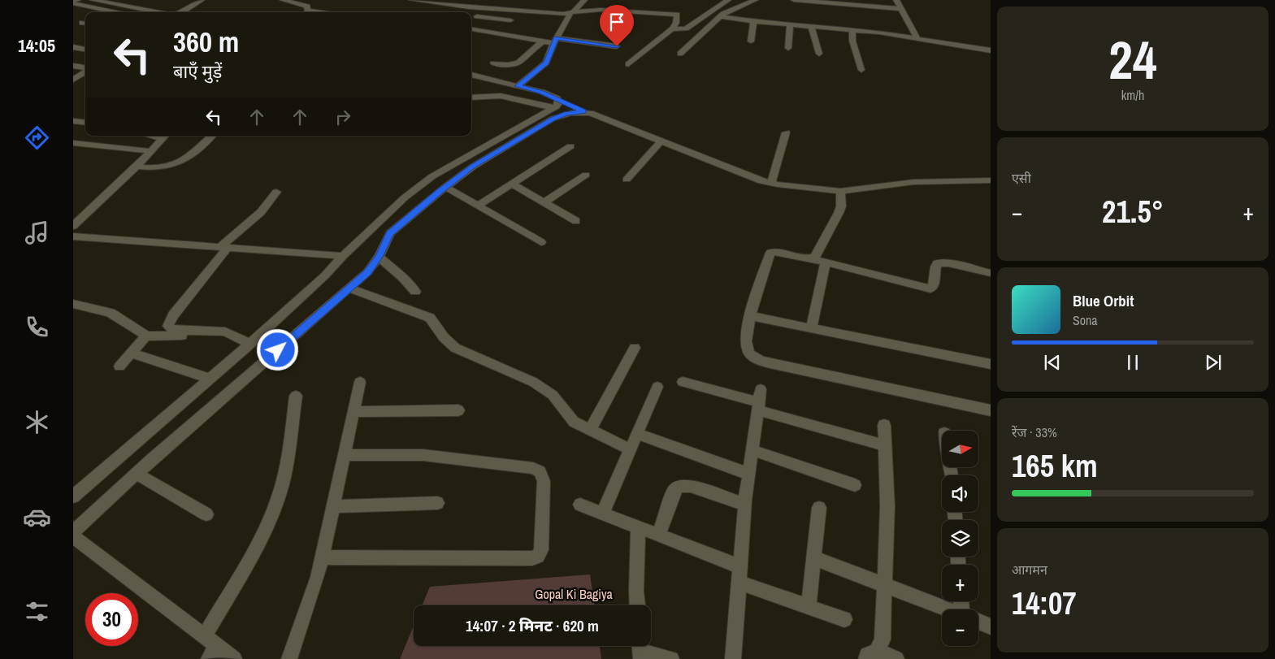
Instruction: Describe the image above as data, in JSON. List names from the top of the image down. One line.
{"parks":["Gopal Ki Bagiya"],"north":"right","page":{"tabs":"14:05","tile":[["24","km/h"],"एसी",["रेंज · 33%","165 km"],["आगमन","14:07"]],"turn":["360 m","बाएँ मुड़ें"],"heat":["−","21.5°","+"],"song":["Blue Orbit","Sona"],"map_buttons":["+","−"],"limit":"30","trip":"14:07 · 2 मिनट · 620 m"}}
